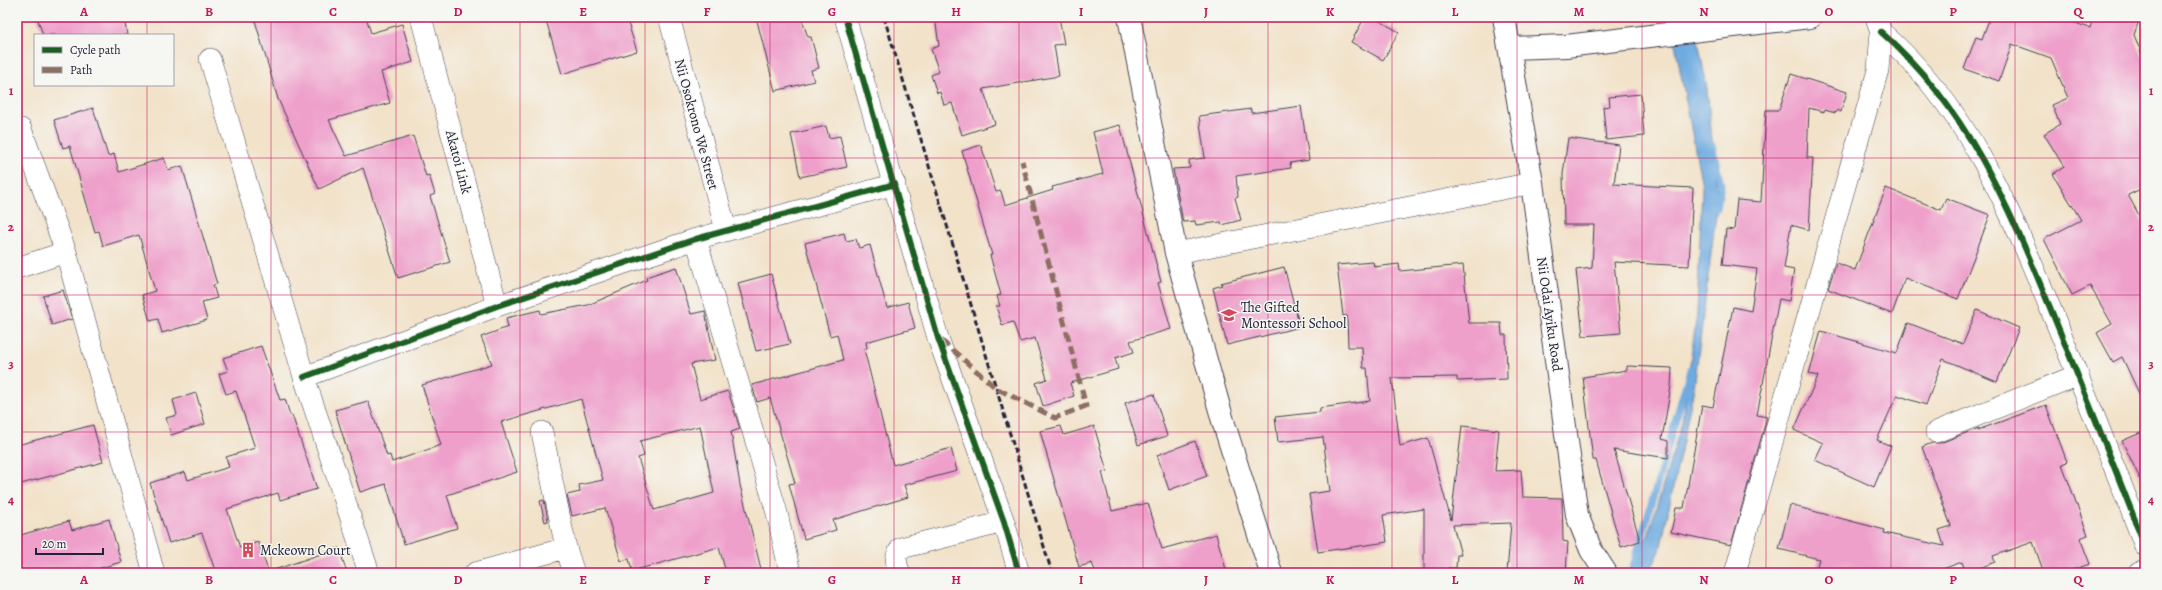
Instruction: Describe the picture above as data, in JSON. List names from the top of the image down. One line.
{"streets":{"street":["Nii Osokrono We Street","Akatoi Link","Nii Odai Ayiku Road"]},"places":{"school or university":["The Gifted Montessori School"],"building":["Mckeown Court"]},"legend":["Cycle path","Path"],"scale_bar":"20 m","grid":{"columns":["A","B","C","D","E","F","G","H","I","J","K","L","M","N","O","P","Q"],"rows":["1","2","3","4"]}}
